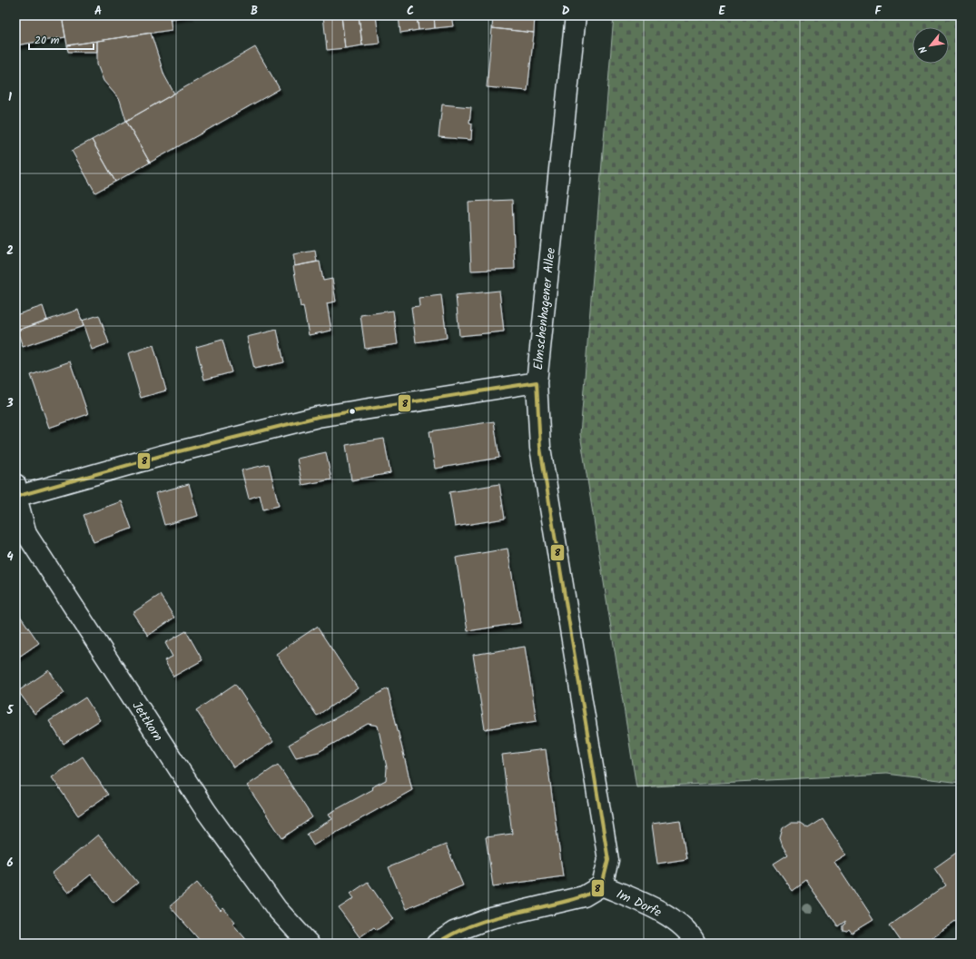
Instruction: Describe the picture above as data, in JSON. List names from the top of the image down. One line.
{"streets":{"street":["Elmschenhagener Allee","Jettkorn","Im Dorfe"]},"crossings":[["Elmschenhagener Allee","Im Dorfe"]],"lines":["transit line 8"],"scale_bar":"20 m","north":"bottom left","grid":{"columns":["A","B","C","D","E","F"],"rows":["1","2","3","4","5","6"]}}
